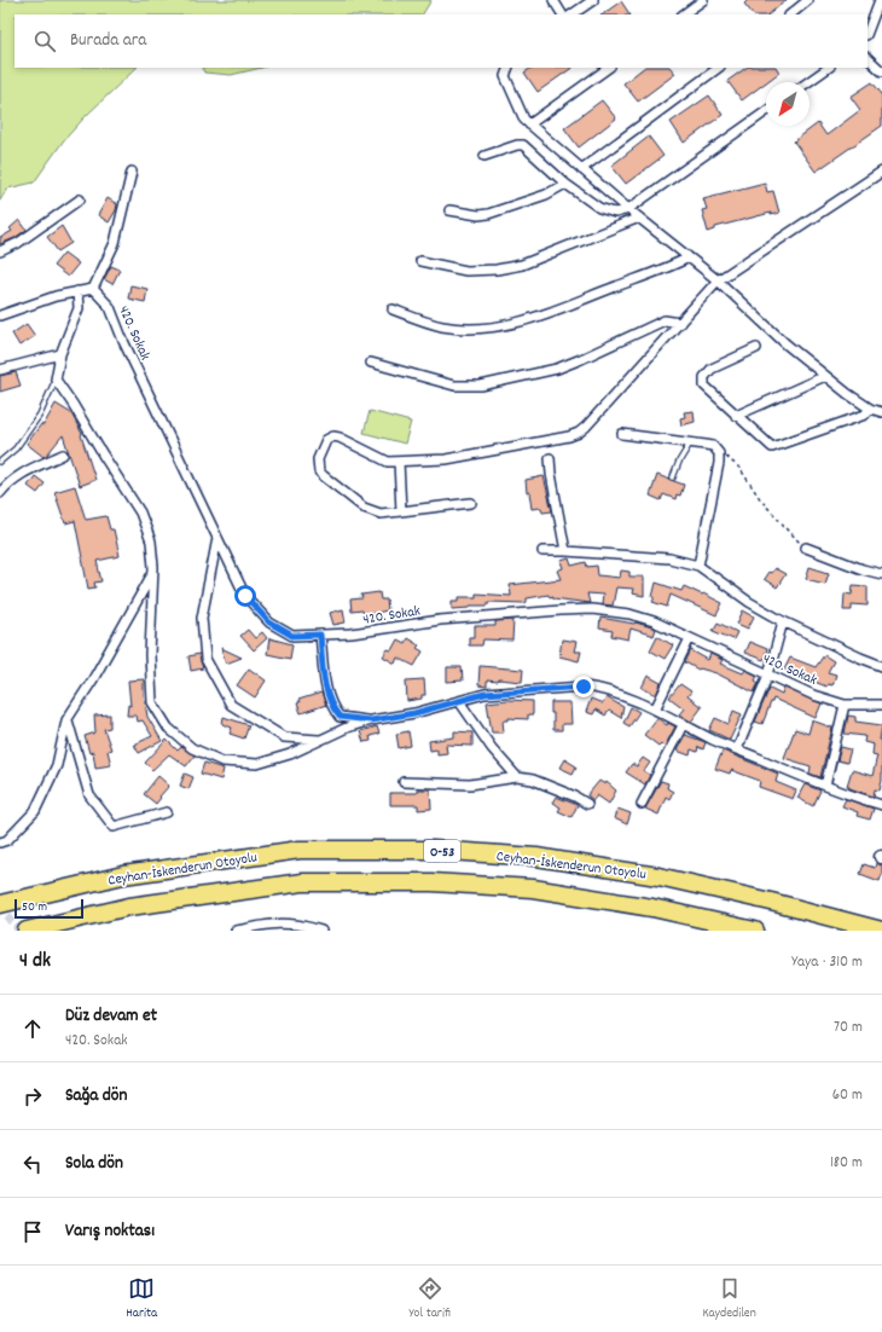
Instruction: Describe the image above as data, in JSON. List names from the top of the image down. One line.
{"streets":{"highway":["O-53","Ceyhan-İskenderun Otoyolu"],"street":["420. Sokak"]},"scale_bar":"50 m","north":"bottom left","page":{"search":"Burada ara","scale":"50 m","heading":["4 dk","Yaya · 310 m"],"list":[["Düz devam et","420. Sokak","70 m"],["Sağa dön","60 m"],["Sola dön","180 m"],"Varış noktası"],"nav":["Harita","Yol tarifi","Kaydedilen"]}}
